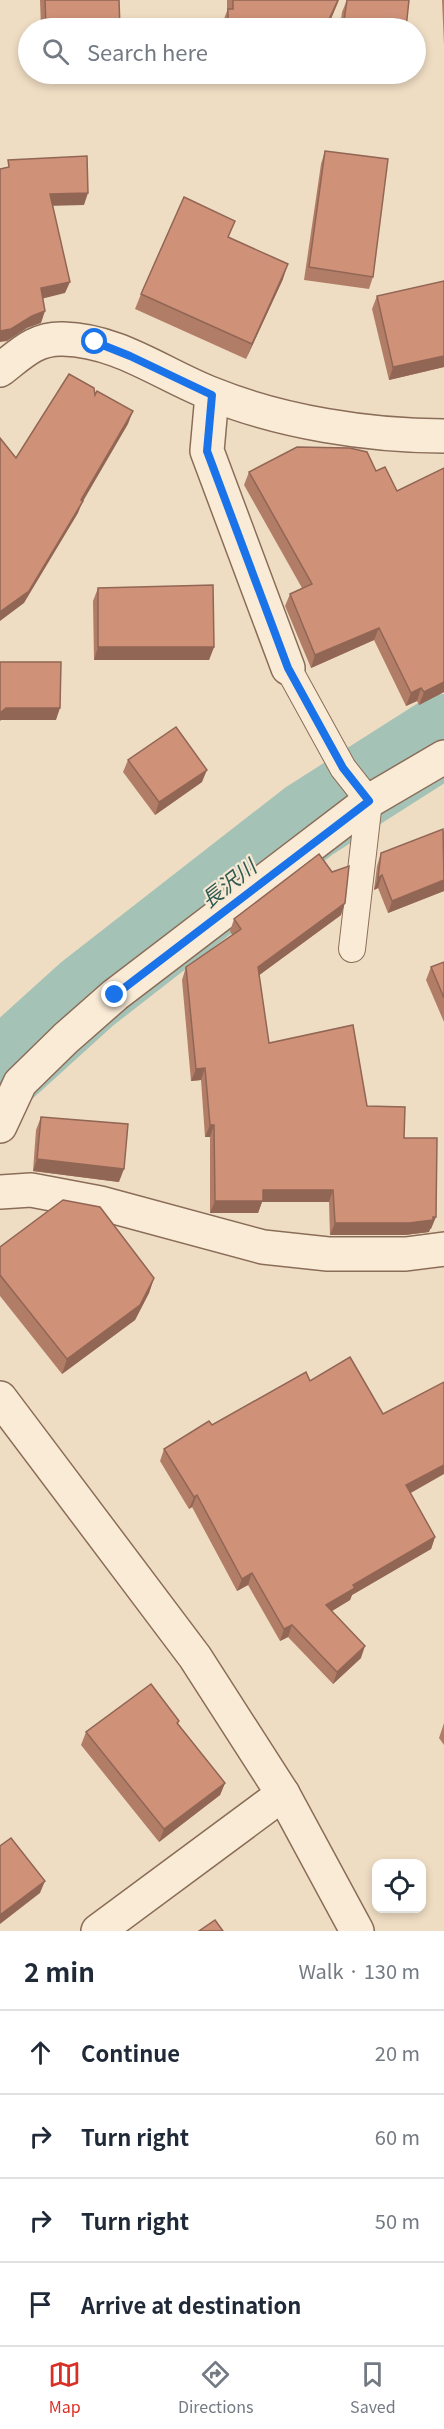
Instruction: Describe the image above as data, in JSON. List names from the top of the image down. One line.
{"water":["長沢川"],"page":{"search":"Search here","heading":["2 min","Walk · 130 m"],"list":[["Continue","20 m"],["Turn right","60 m"],["Turn right","50 m"],"Arrive at destination"],"nav":["Map","Directions","Saved"]}}
